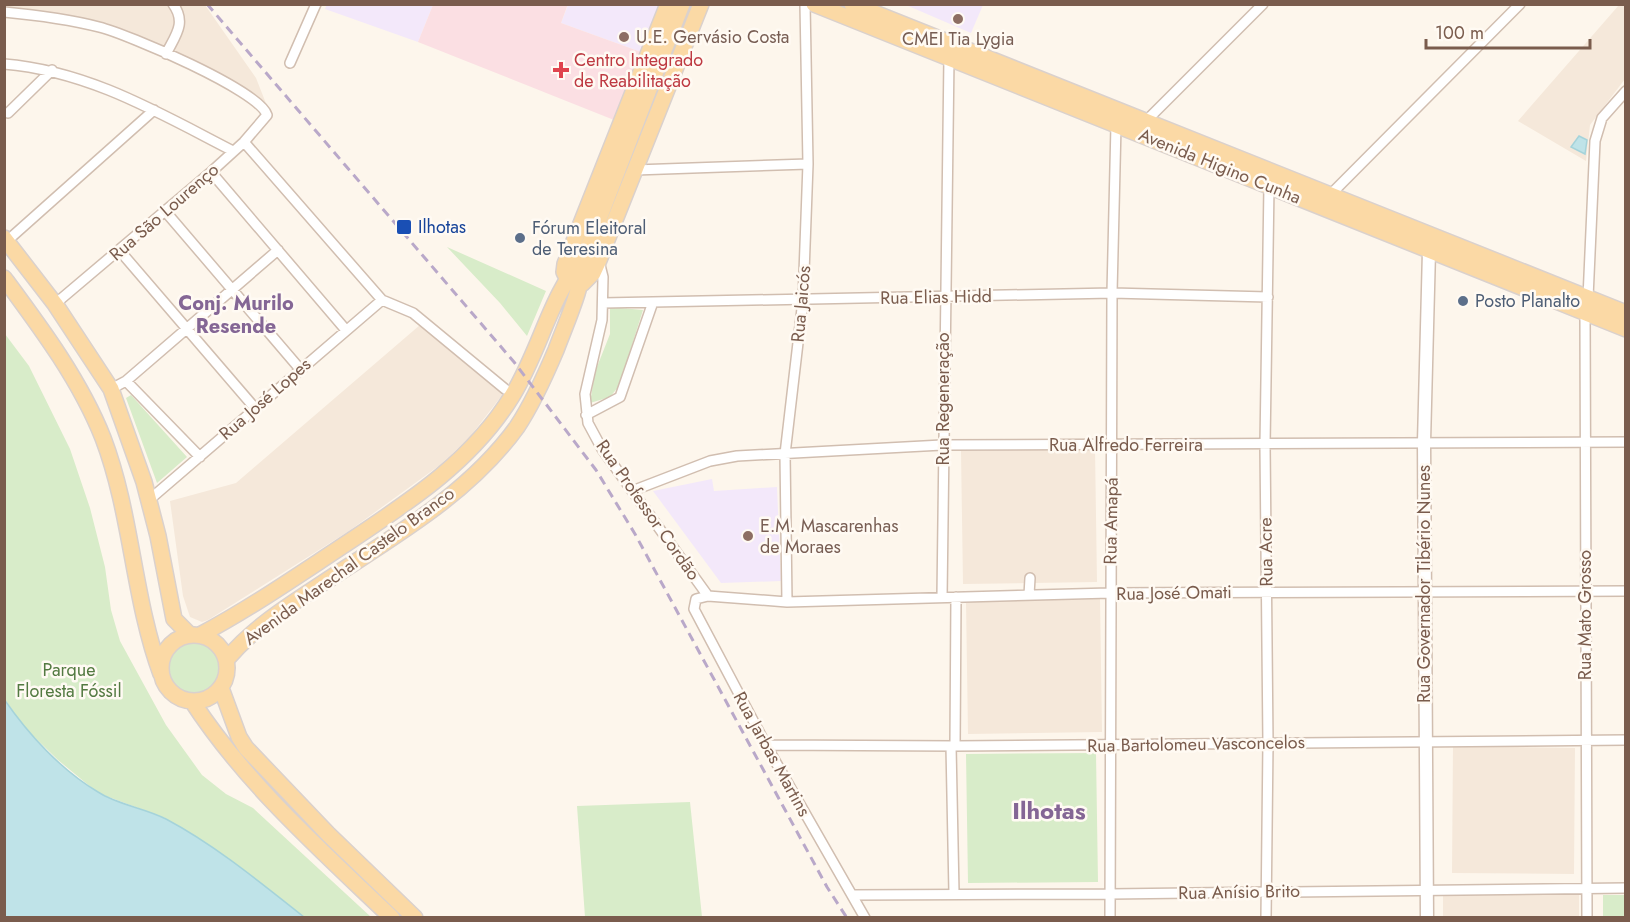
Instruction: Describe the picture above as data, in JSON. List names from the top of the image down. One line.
{"streets":{"main road":["Avenida Higino Cunha","Avenida Marechal Castelo Branco"],"street":["Rua São Lourenço","Rua Elias Hidd","Rua Jaicós","Rua José Lopes","Rua Regeneração","Rua Alfredo Ferreira","Rua Professor Cordão","Rua Amapá","Rua Acre","Rua Governador Tibério Nunes","Rua José Omati","Rua Mato Grosso","Rua Bartolomeu Vasconcelos","Rua Jarbas Martins","Rua Anísio Brito"]},"crossings":[["Avenida Higino Cunha","Rua Regeneração"],["Avenida Higino Cunha","Rua Amapá"],["Avenida Higino Cunha","Rua Acre"],["Avenida Higino Cunha","Rua Governador Tibério Nunes"],["Avenida Higino Cunha","Rua Mato Grosso"],["Rua Elias Hidd","Rua Jaicós"],["Rua Elias Hidd","Rua Regeneração"],["Rua Elias Hidd","Rua Professor Cordão"],["Rua Elias Hidd","Rua Amapá"],["Rua Elias Hidd","Rua Acre"],["Rua Jaicós","Rua Alfredo Ferreira"],["Rua Jaicós","Rua José Omati"],["Rua Regeneração","Rua Alfredo Ferreira"],["Rua Regeneração","Rua José Omati"],["Rua Alfredo Ferreira","Rua Professor Cordão"],["Rua Alfredo Ferreira","Rua Amapá"],["Rua Alfredo Ferreira","Rua Acre"],["Rua Alfredo Ferreira","Rua Governador Tibério Nunes"],["Rua Alfredo Ferreira","Rua Mato Grosso"],["Rua Professor Cordão","Rua José Omati"],["Rua Professor Cordão","Rua Jarbas Martins"],["Rua Amapá","Rua José Omati"],["Rua Amapá","Rua Bartolomeu Vasconcelos"],["Rua Amapá","Rua Anísio Brito"],["Rua Acre","Rua José Omati"],["Rua Acre","Rua Bartolomeu Vasconcelos"],["Rua Acre","Rua Anísio Brito"],["Rua Governador Tibério Nunes","Rua José Omati"],["Rua Governador Tibério Nunes","Rua Bartolomeu Vasconcelos"],["Rua Governador Tibério Nunes","Rua Anísio Brito"],["Rua José Omati","Rua Mato Grosso"],["Rua Mato Grosso","Rua Bartolomeu Vasconcelos"],["Rua Mato Grosso","Rua Anísio Brito"],["Rua Bartolomeu Vasconcelos","Rua Jarbas Martins"],["Rua Jarbas Martins","Rua Anísio Brito"]],"districts":["Conj. Murilo Resende","Ilhotas"],"parks":["Parque Floresta Fóssil"],"places":{"other":["CMEI Tia Lygia","U.E. Gervásio Costa","Fórum Eleitoral de Teresina","Posto Planalto","E.M. Mascarenhas de Moraes"],"health":["Centro Integrado de Reabilitação"],"transit":["Ilhotas"]},"scale_bar":"100 m"}
